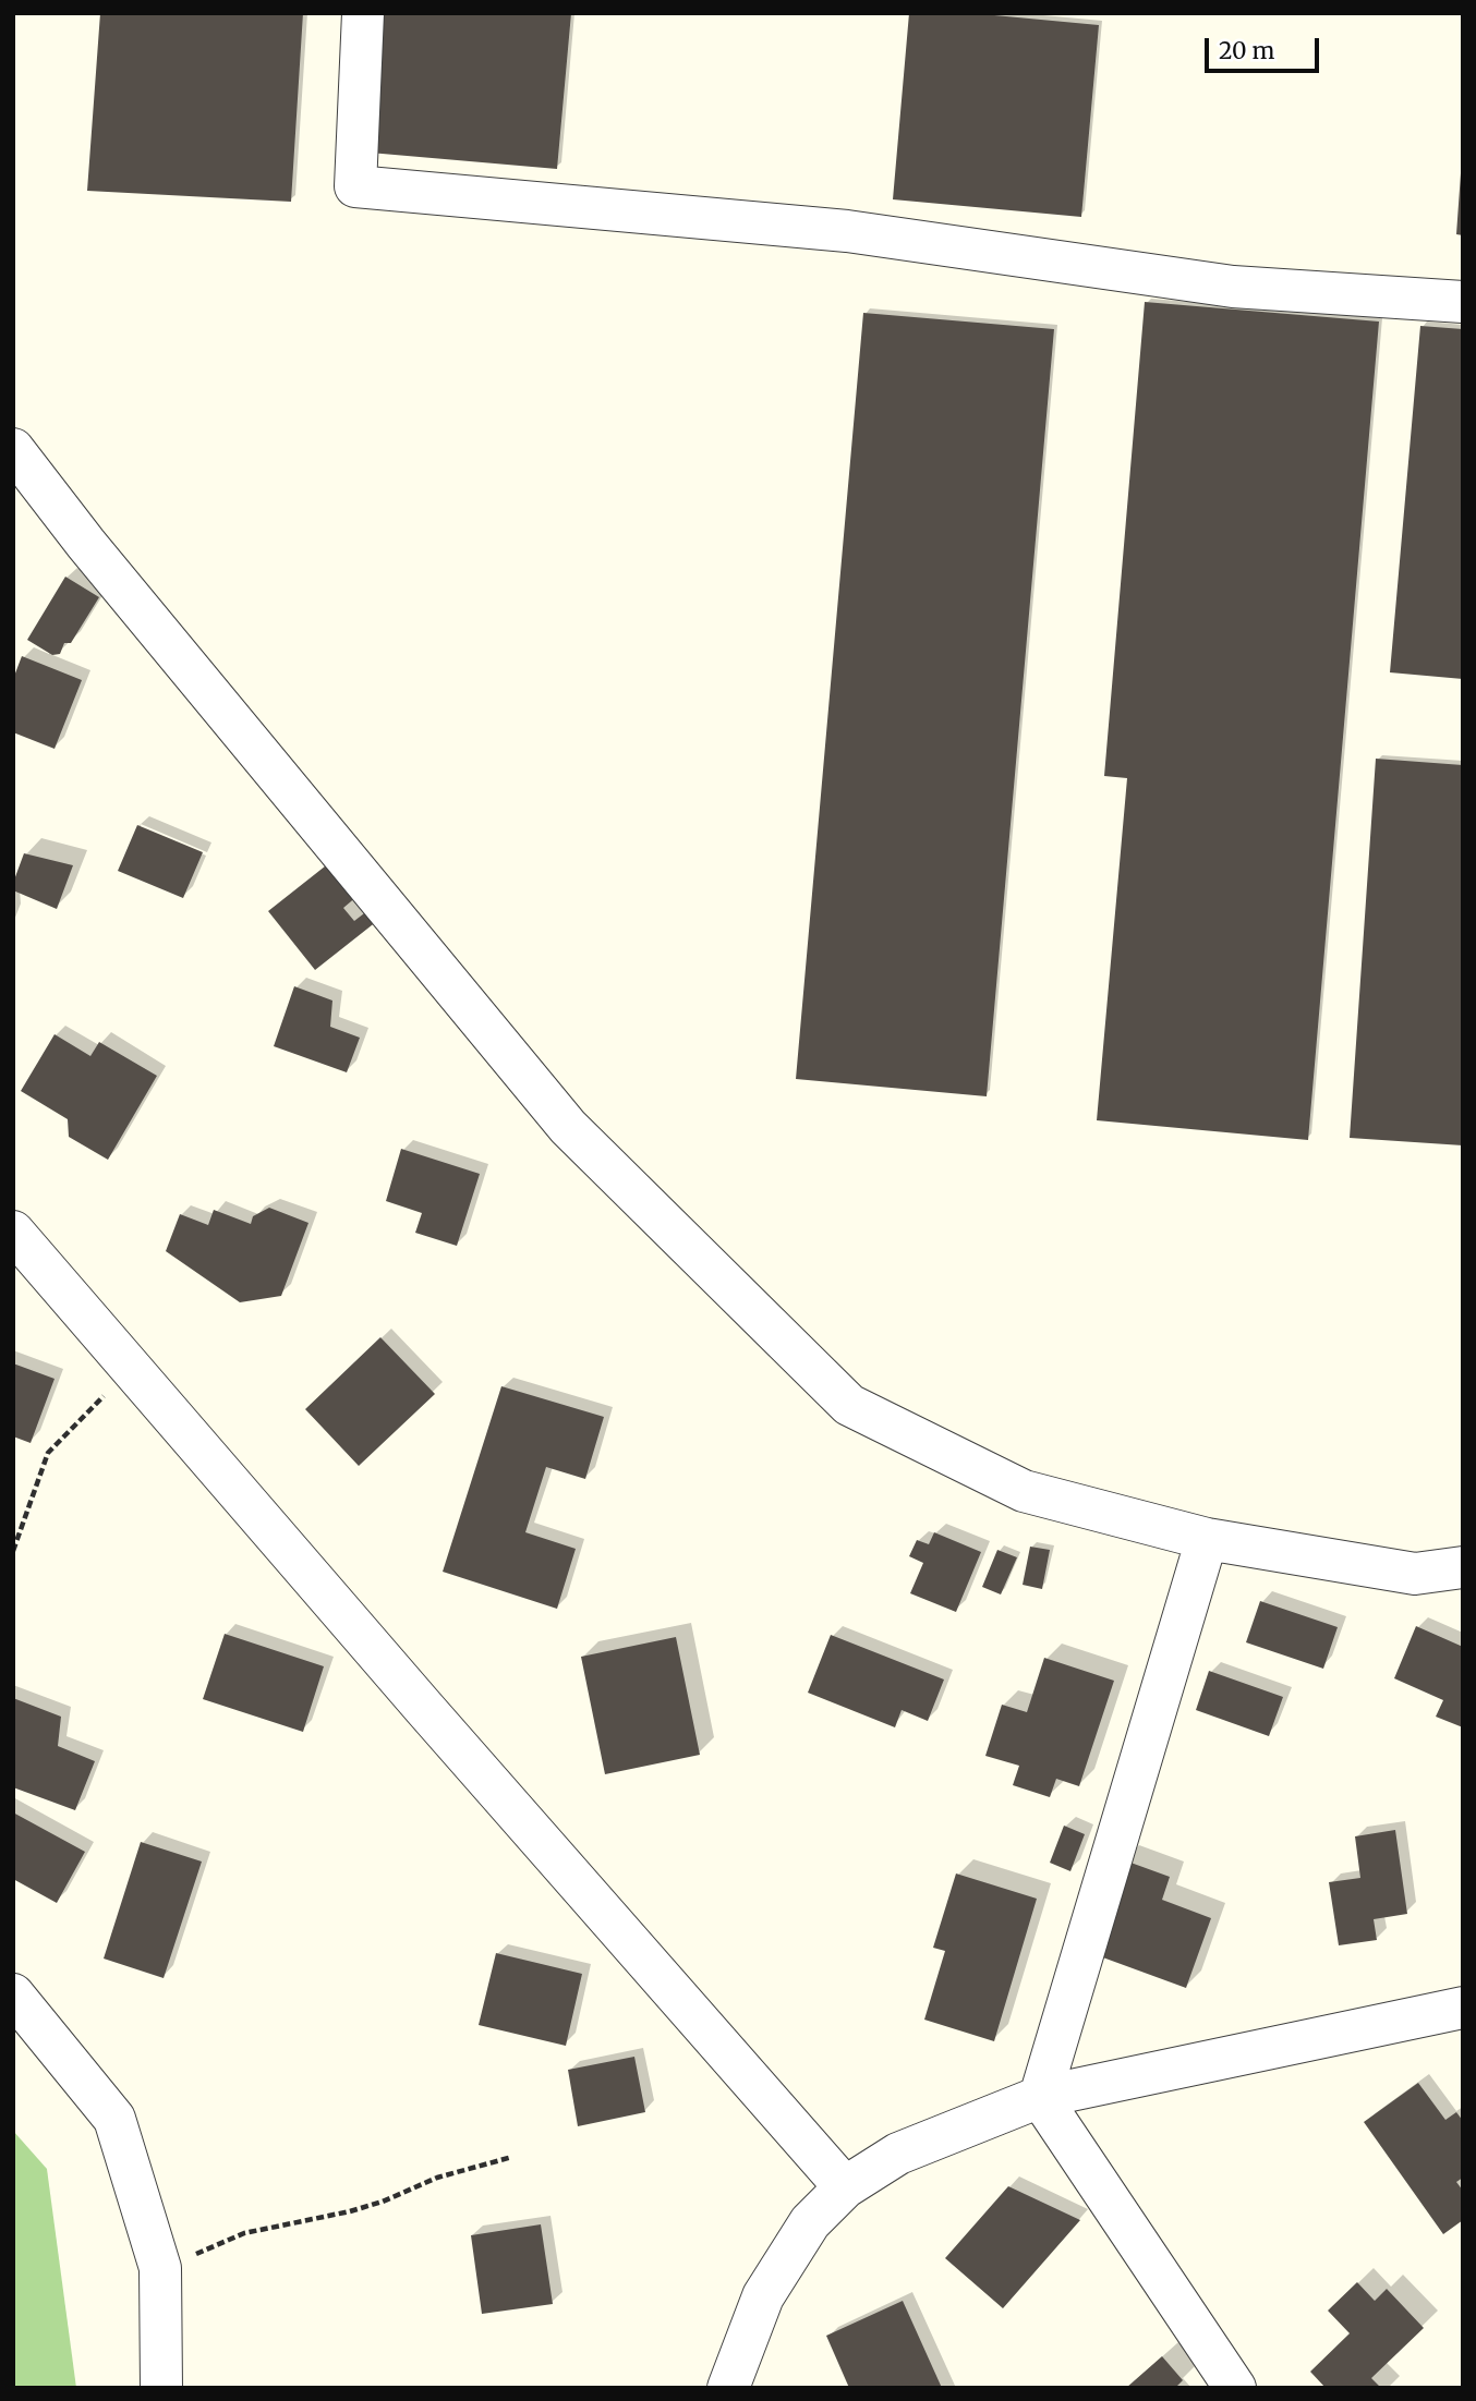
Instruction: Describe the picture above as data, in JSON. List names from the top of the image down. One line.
{"scale_bar":"20 m"}
